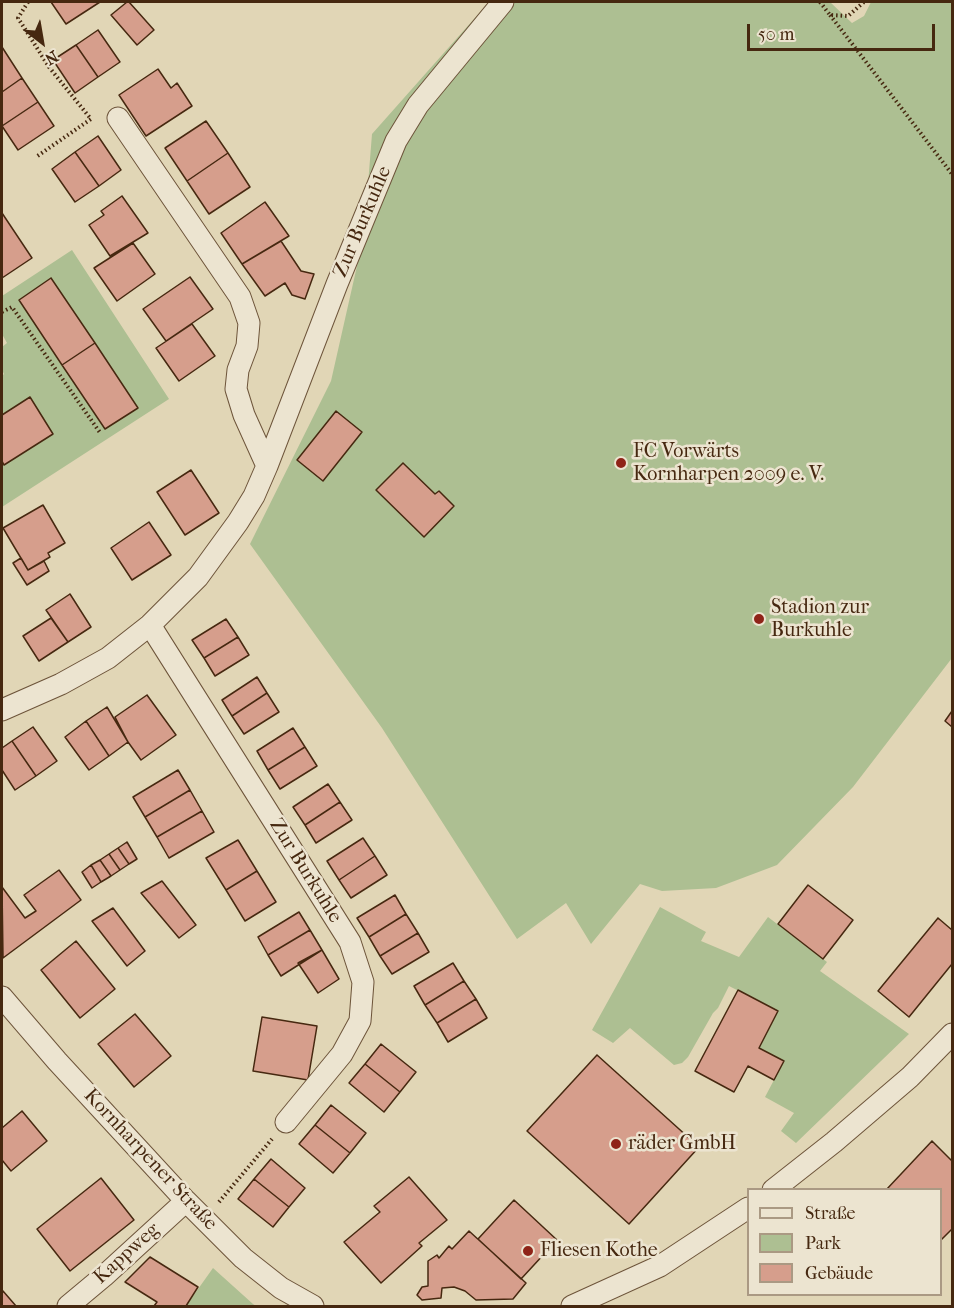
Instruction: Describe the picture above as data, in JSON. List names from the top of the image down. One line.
{"streets":{"street":["Zur Burkuhle","Kornharpener Straße","Kappweg"]},"crossings":[["Kornharpener Straße","Kappweg"]],"places":["FC Vorwärts Kornharpen 2009 e. V.","Stadion zur Burkuhle","räder GmbH","Fliesen Kothe"],"legend":["Straße","Park","Gebäude"],"scale_bar":"50 m","north":"bottom right"}
